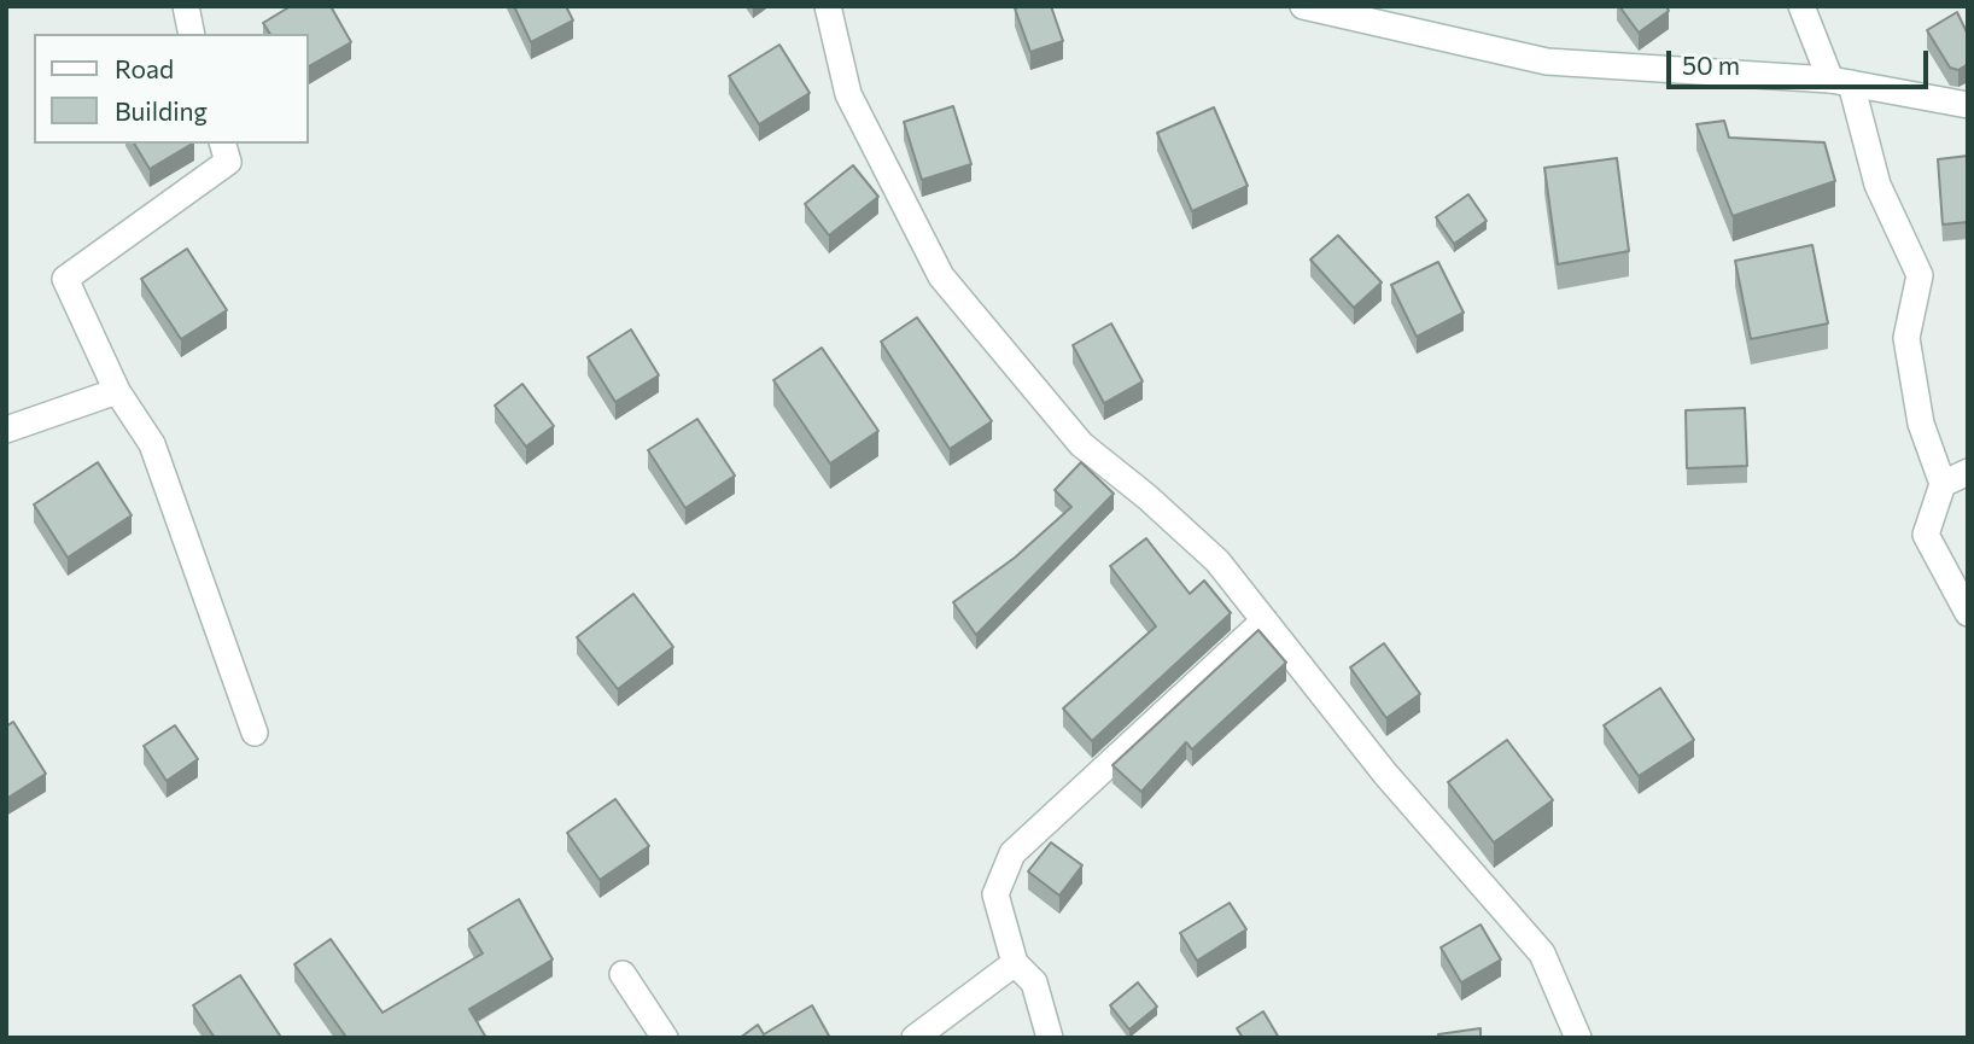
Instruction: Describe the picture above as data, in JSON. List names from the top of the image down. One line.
{"legend":["Road","Building"],"scale_bar":"50 m"}
